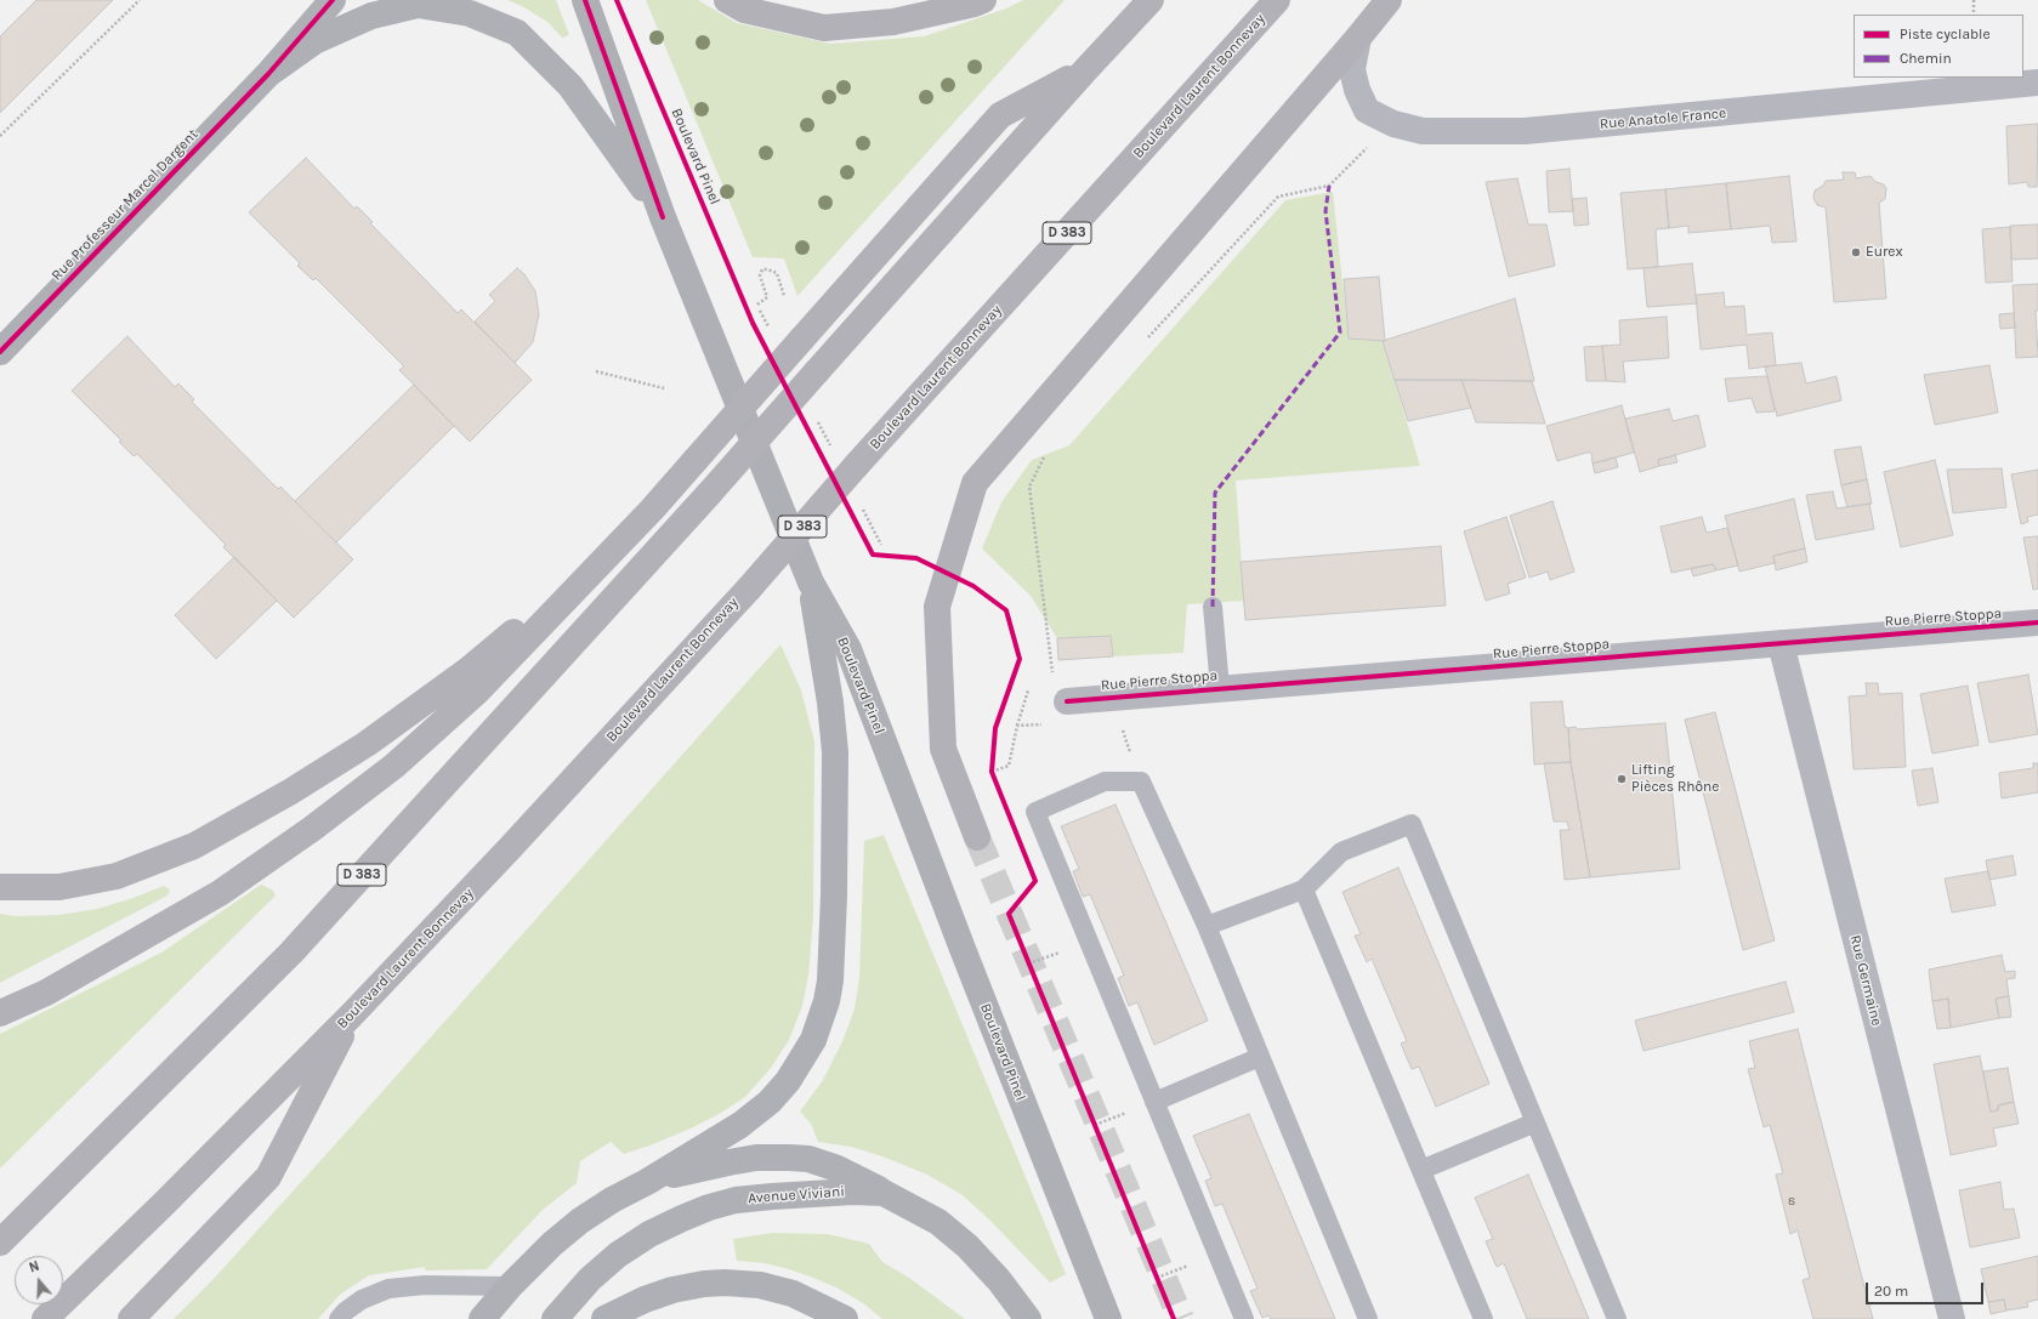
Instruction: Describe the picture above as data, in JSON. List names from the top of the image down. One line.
{"streets":{"highway":["Boulevard Laurent Bonnevay","D 383"],"main road":["Boulevard Pinel","Rue Professeur Marcel Dargent","Avenue Viviani"],"street":["Rue Anatole France","Rue Pierre Stoppa","Rue Germaine"]},"crossings":[["Rue Pierre Stoppa","Rue Germaine"]],"places":["Eurex","Lifting Pièces Rhône"],"house_numbers":["8"],"legend":["Piste cyclable","Chemin"],"scale_bar":"20 m","north":"top"}
